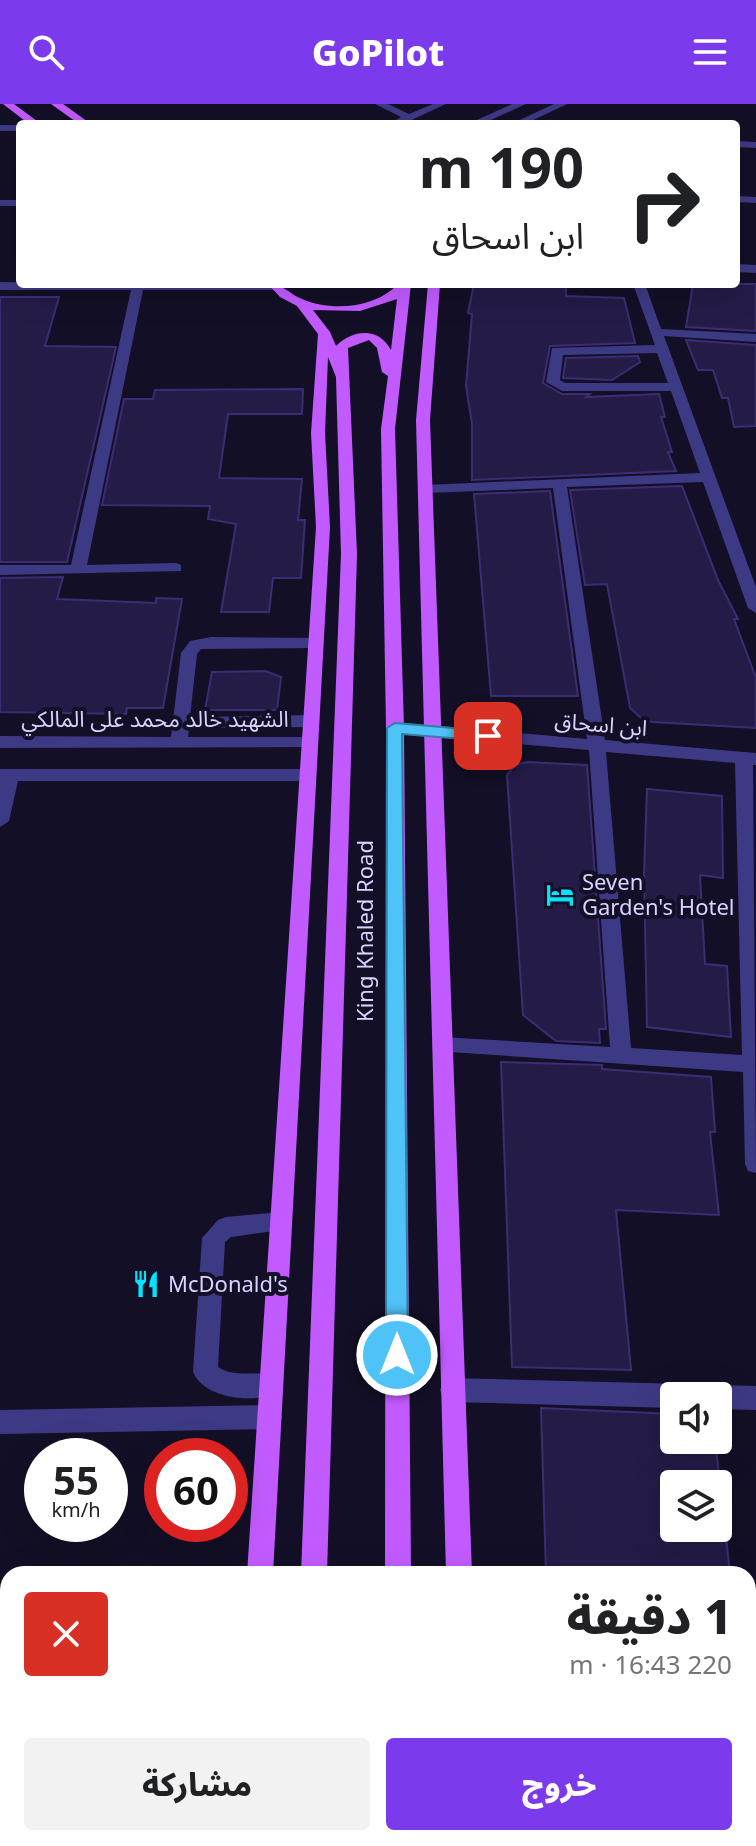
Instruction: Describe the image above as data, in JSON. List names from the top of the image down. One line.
{"streets":{"main road":["King Khaled Road"],"street":["الشهيد خالد محمد على المالكي","ابن اسحاق"]},"crossings":[["ابن اسحاق","King Khaled Road"]],"places":{"hotel":["Seven Garden's Hotel"],"restaurant":["McDonald's"]},"page":{"header":"GoPilot","turn":["190 m","ابن اسحاق"],"speed":"55 km/h","limit":"60","heading":["1 دقيقة","220 m · 16:43"],"buttons":["خروج","مشاركة"]}}
